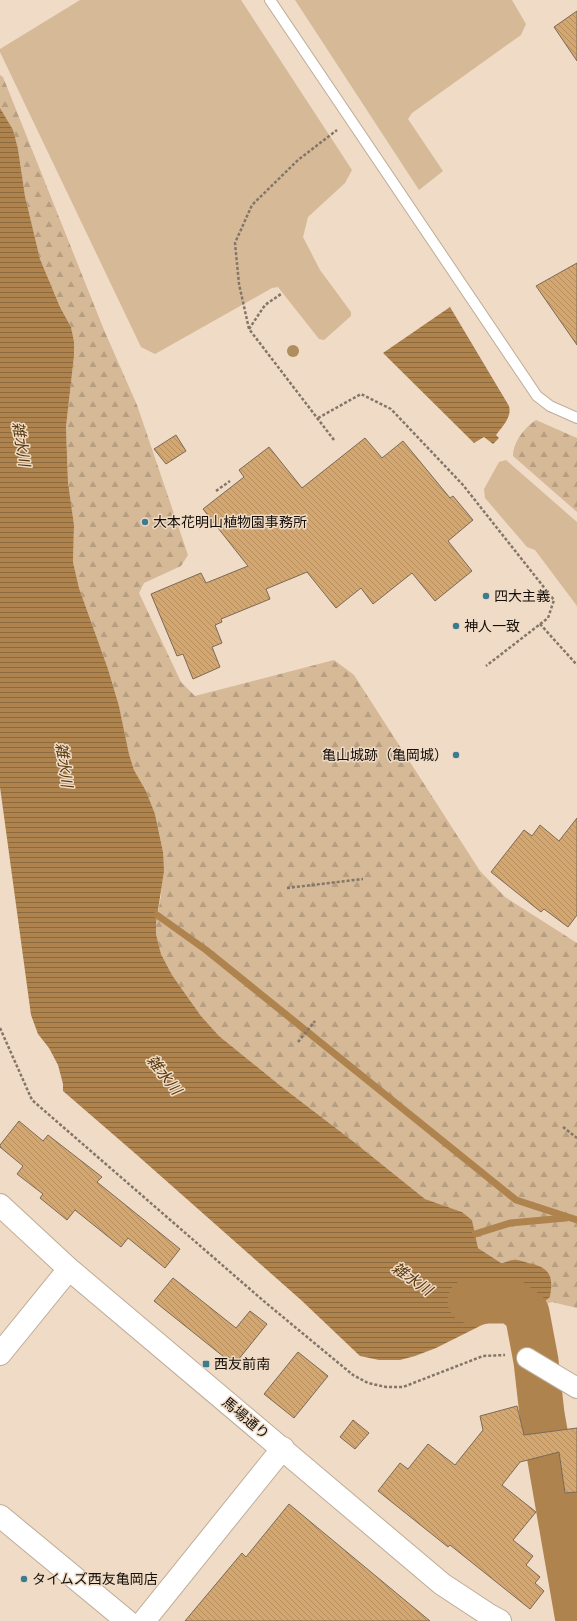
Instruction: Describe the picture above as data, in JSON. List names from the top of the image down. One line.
{"streets":{"street":["馬場通り"]},"water":["雑水川"],"places":{"other":["大本花明山植物園事務所","四大主義","神人一致","亀山城跡（亀岡城）","タイムズ西友亀岡店"],"transit":["西友前南"]}}
